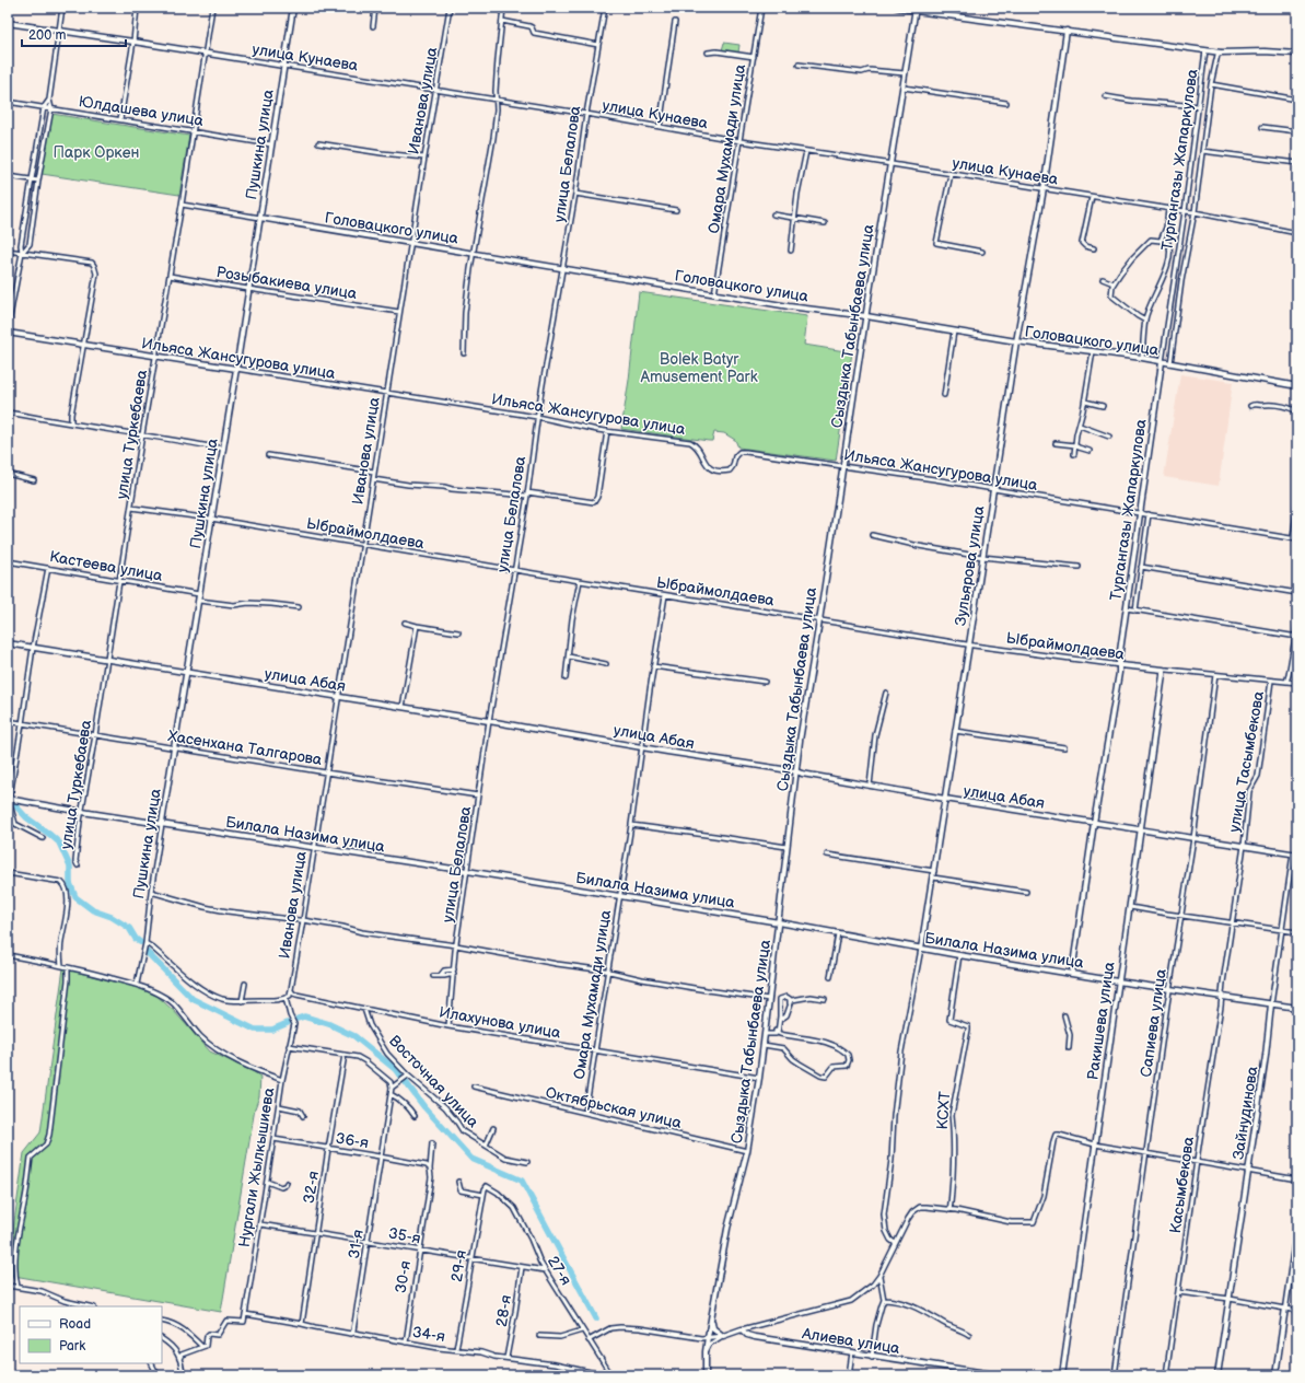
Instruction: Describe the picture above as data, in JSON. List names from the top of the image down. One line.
{"streets":{"street":["улица Кунаева","Иванова улица","Юлдашева улица","Пушкина улица","Омара Мухамади улица","Тургангазы Жапаркулова","улица Белалова","Головацкого улица","Розыбакиева улица","Сыздыка Табынбаева улица","Ильяса Жансугурова улица","улица Туркебаева","Ыбраймолдаева","Кастеева улица","Зульярова улица","улица Абая","Хасенхана Талгарова","улица Тасымбекова","Билала Назима улица","Ракишева улица","Илахунова улица","Сапиева улица","Восточная улица","Октябрьская улица","КСХТ","Зайнудинова","36-я","Нургали Жылкышиева","Касымбекова","32-я","35-я","31-я","29-я","27-я","30-я","28-я","34-я","Алиева улица"]},"crossings":[["улица Кунаева","Иванова улица"],["улица Кунаева","Пушкина улица"],["улица Кунаева","Омара Мухамади улица"],["улица Кунаева","Тургангазы Жапаркулова"],["улица Кунаева","улица Белалова"],["улица Кунаева","Сыздыка Табынбаева улица"],["улица Кунаева","улица Туркебаева"],["улица Кунаева","Зульярова улица"],["Иванова улица","Головацкого улица"],["Иванова улица","Розыбакиева улица"],["Иванова улица","Ильяса Жансугурова улица"],["Иванова улица","Ыбраймолдаева"],["Иванова улица","улица Абая"],["Иванова улица","Хасенхана Талгарова"],["Иванова улица","Билала Назима улица"],["Иванова улица","Илахунова улица"],["Иванова улица","Нургали Жылкышиева"],["Юлдашева улица","Пушкина улица"],["Юлдашева улица","улица Туркебаева"],["Пушкина улица","Головацкого улица"],["Пушкина улица","Розыбакиева улица"],["Пушкина улица","Ильяса Жансугурова улица"],["Пушкина улица","Ыбраймолдаева"],["Пушкина улица","Кастеева улица"],["Пушкина улица","улица Абая"],["Пушкина улица","Хасенхана Талгарова"],["Пушкина улица","Билала Назима улица"],["Омара Мухамади улица","Головацкого улица"],["Омара Мухамади улица","Ыбраймолдаева"],["Омара Мухамади улица","улица Абая"],["Омара Мухамади улица","Билала Назима улица"],["Омара Мухамади улица","Илахунова улица"],["Омара Мухамади улица","Октябрьская улица"],["Тургангазы Жапаркулова","Головацкого улица"],["Тургангазы Жапаркулова","Ильяса Жансугурова улица"],["Тургангазы Жапаркулова","Ыбраймолдаева"],["Тургангазы Жапаркулова","улица Абая"],["Тургангазы Жапаркулова","Билала Назима улица"],["улица Белалова","Головацкого улица"],["улица Белалова","Ильяса Жансугурова улица"],["улица Белалова","Ыбраймолдаева"],["улица Белалова","улица Абая"],["улица Белалова","Хасенхана Талгарова"],["улица Белалова","Билала Назима улица"],["улица Белалова","Илахунова улица"],["Головацкого улица","Сыздыка Табынбаева улица"],["Головацкого улица","улица Туркебаева"],["Головацкого улица","Зульярова улица"],["Розыбакиева улица","улица Туркебаева"],["Сыздыка Табынбаева улица","Ильяса Жансугурова улица"],["Сыздыка Табынбаева улица","Ыбраймолдаева"],["Сыздыка Табынбаева улица","улица Абая"],["Сыздыка Табынбаева улица","Билала Назима улица"],["Сыздыка Табынбаева улица","Илахунова улица"],["Сыздыка Табынбаева улица","Октябрьская улица"],["Ильяса Жансугурова улица","улица Туркебаева"],["Ильяса Жансугурова улица","Зульярова улица"],["улица Туркебаева","Ыбраймолдаева"],["улица Туркебаева","Кастеева улица"],["улица Туркебаева","улица Абая"],["улица Туркебаева","Хасенхана Талгарова"],["улица Туркебаева","Билала Назима улица"],["Ыбраймолдаева","Зульярова улица"],["Ыбраймолдаева","улица Тасымбекова"],["Ыбраймолдаева","Ракишева улица"],["Ыбраймолдаева","Сапиева улица"],["Зульярова улица","улица Абая"],["Зульярова улица","Билала Назима улица"],["улица Абая","улица Тасымбекова"],["улица Абая","Ракишева улица"],["улица Абая","Сапиева улица"],["улица Абая","Зайнудинова"],["улица Тасымбекова","Касымбекова"],["Билала Назима улица","Ракишева улица"],["Билала Назима улица","Сапиева улица"],["Билала Назима улица","КСХТ"],["Билала Назима улица","Зайнудинова"],["Билала Назима улица","Касымбекова"],["Илахунова улица","Восточная улица"],["36-я","Нургали Жылкышиева"],["36-я","32-я"],["36-я","31-я"],["Нургали Жылкышиева","35-я"],["Нургали Жылкышиева","34-я"],["32-я","35-я"],["32-я","34-я"],["35-я","31-я"],["35-я","29-я"],["35-я","27-я"],["35-я","30-я"],["35-я","28-я"],["31-я","34-я"],["29-я","27-я"],["29-я","34-я"],["27-я","34-я"],["30-я","34-я"],["28-я","34-я"]],"parks":["Парк Оркен","Bolek Batyr Amusement Park"],"legend":["Road","Park"],"scale_bar":"200 m"}
